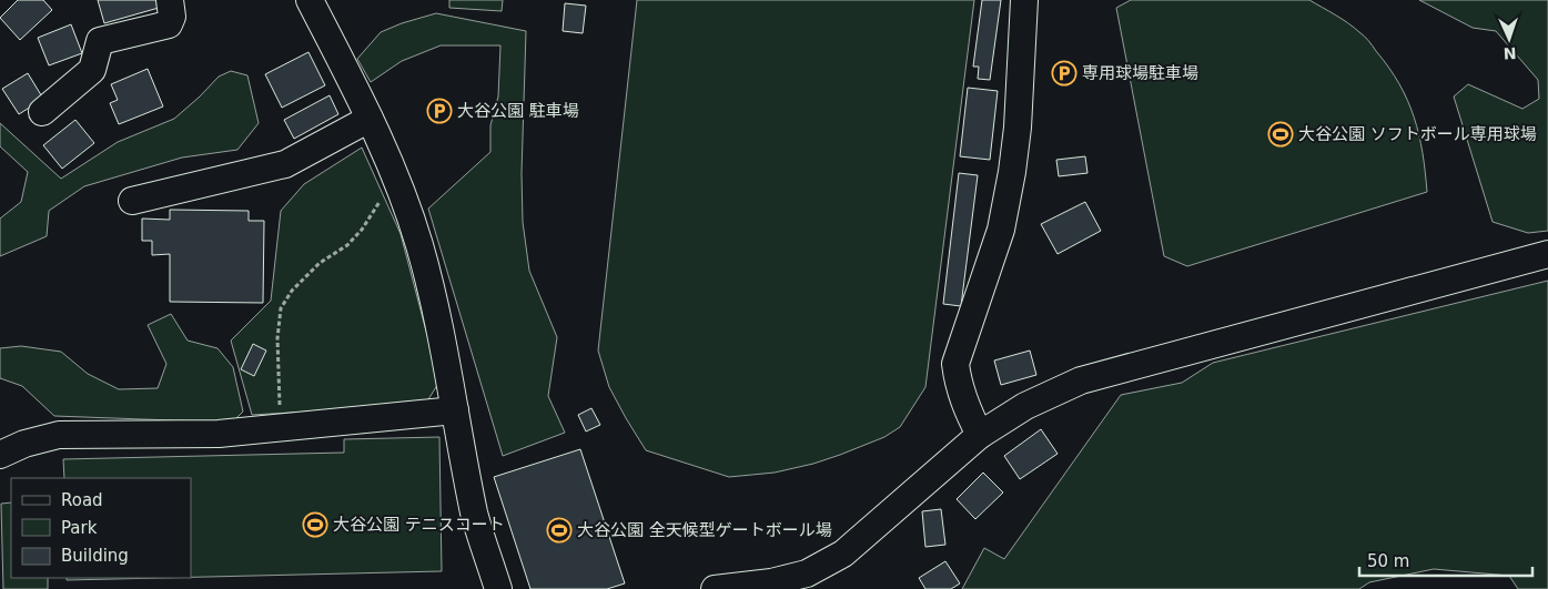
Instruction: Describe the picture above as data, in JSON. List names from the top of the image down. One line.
{"places":{"parking":["専用球場駐車場","大谷公園 駐車場"],"sports":["大谷公園 ソフトボール専用球場","大谷公園 テニスコート","大谷公園 全天候型ゲートボール場"]},"legend":["Road","Park","Building"],"scale_bar":"50 m","north":"bottom"}
